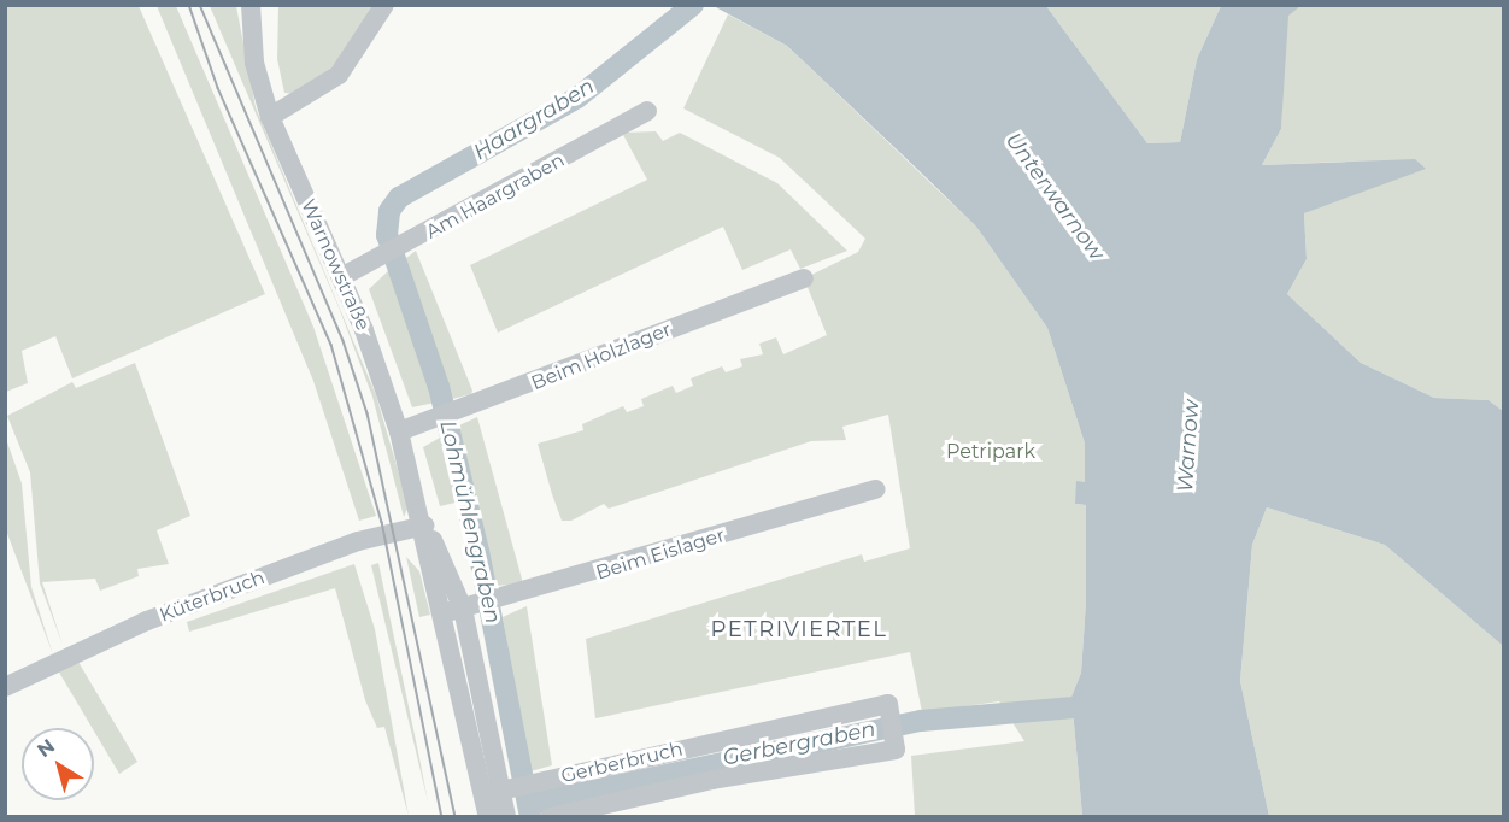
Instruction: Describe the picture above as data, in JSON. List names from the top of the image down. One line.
{"streets":{"street":["Am Haargraben","Warnowstraße","Beim Holzlager","Beim Eislager","Küterbruch","Gerberbruch"]},"crossings":[["Am Haargraben","Warnowstraße"],["Warnowstraße","Beim Holzlager"],["Warnowstraße","Beim Eislager"],["Warnowstraße","Küterbruch"],["Warnowstraße","Gerberbruch"]],"districts":["PETRIVIERTEL"],"water":["Haargraben","Unterwarnow","Warnow","Lohmühlengraben","Gerbergraben"],"parks":["Petripark"],"north":"top left"}
